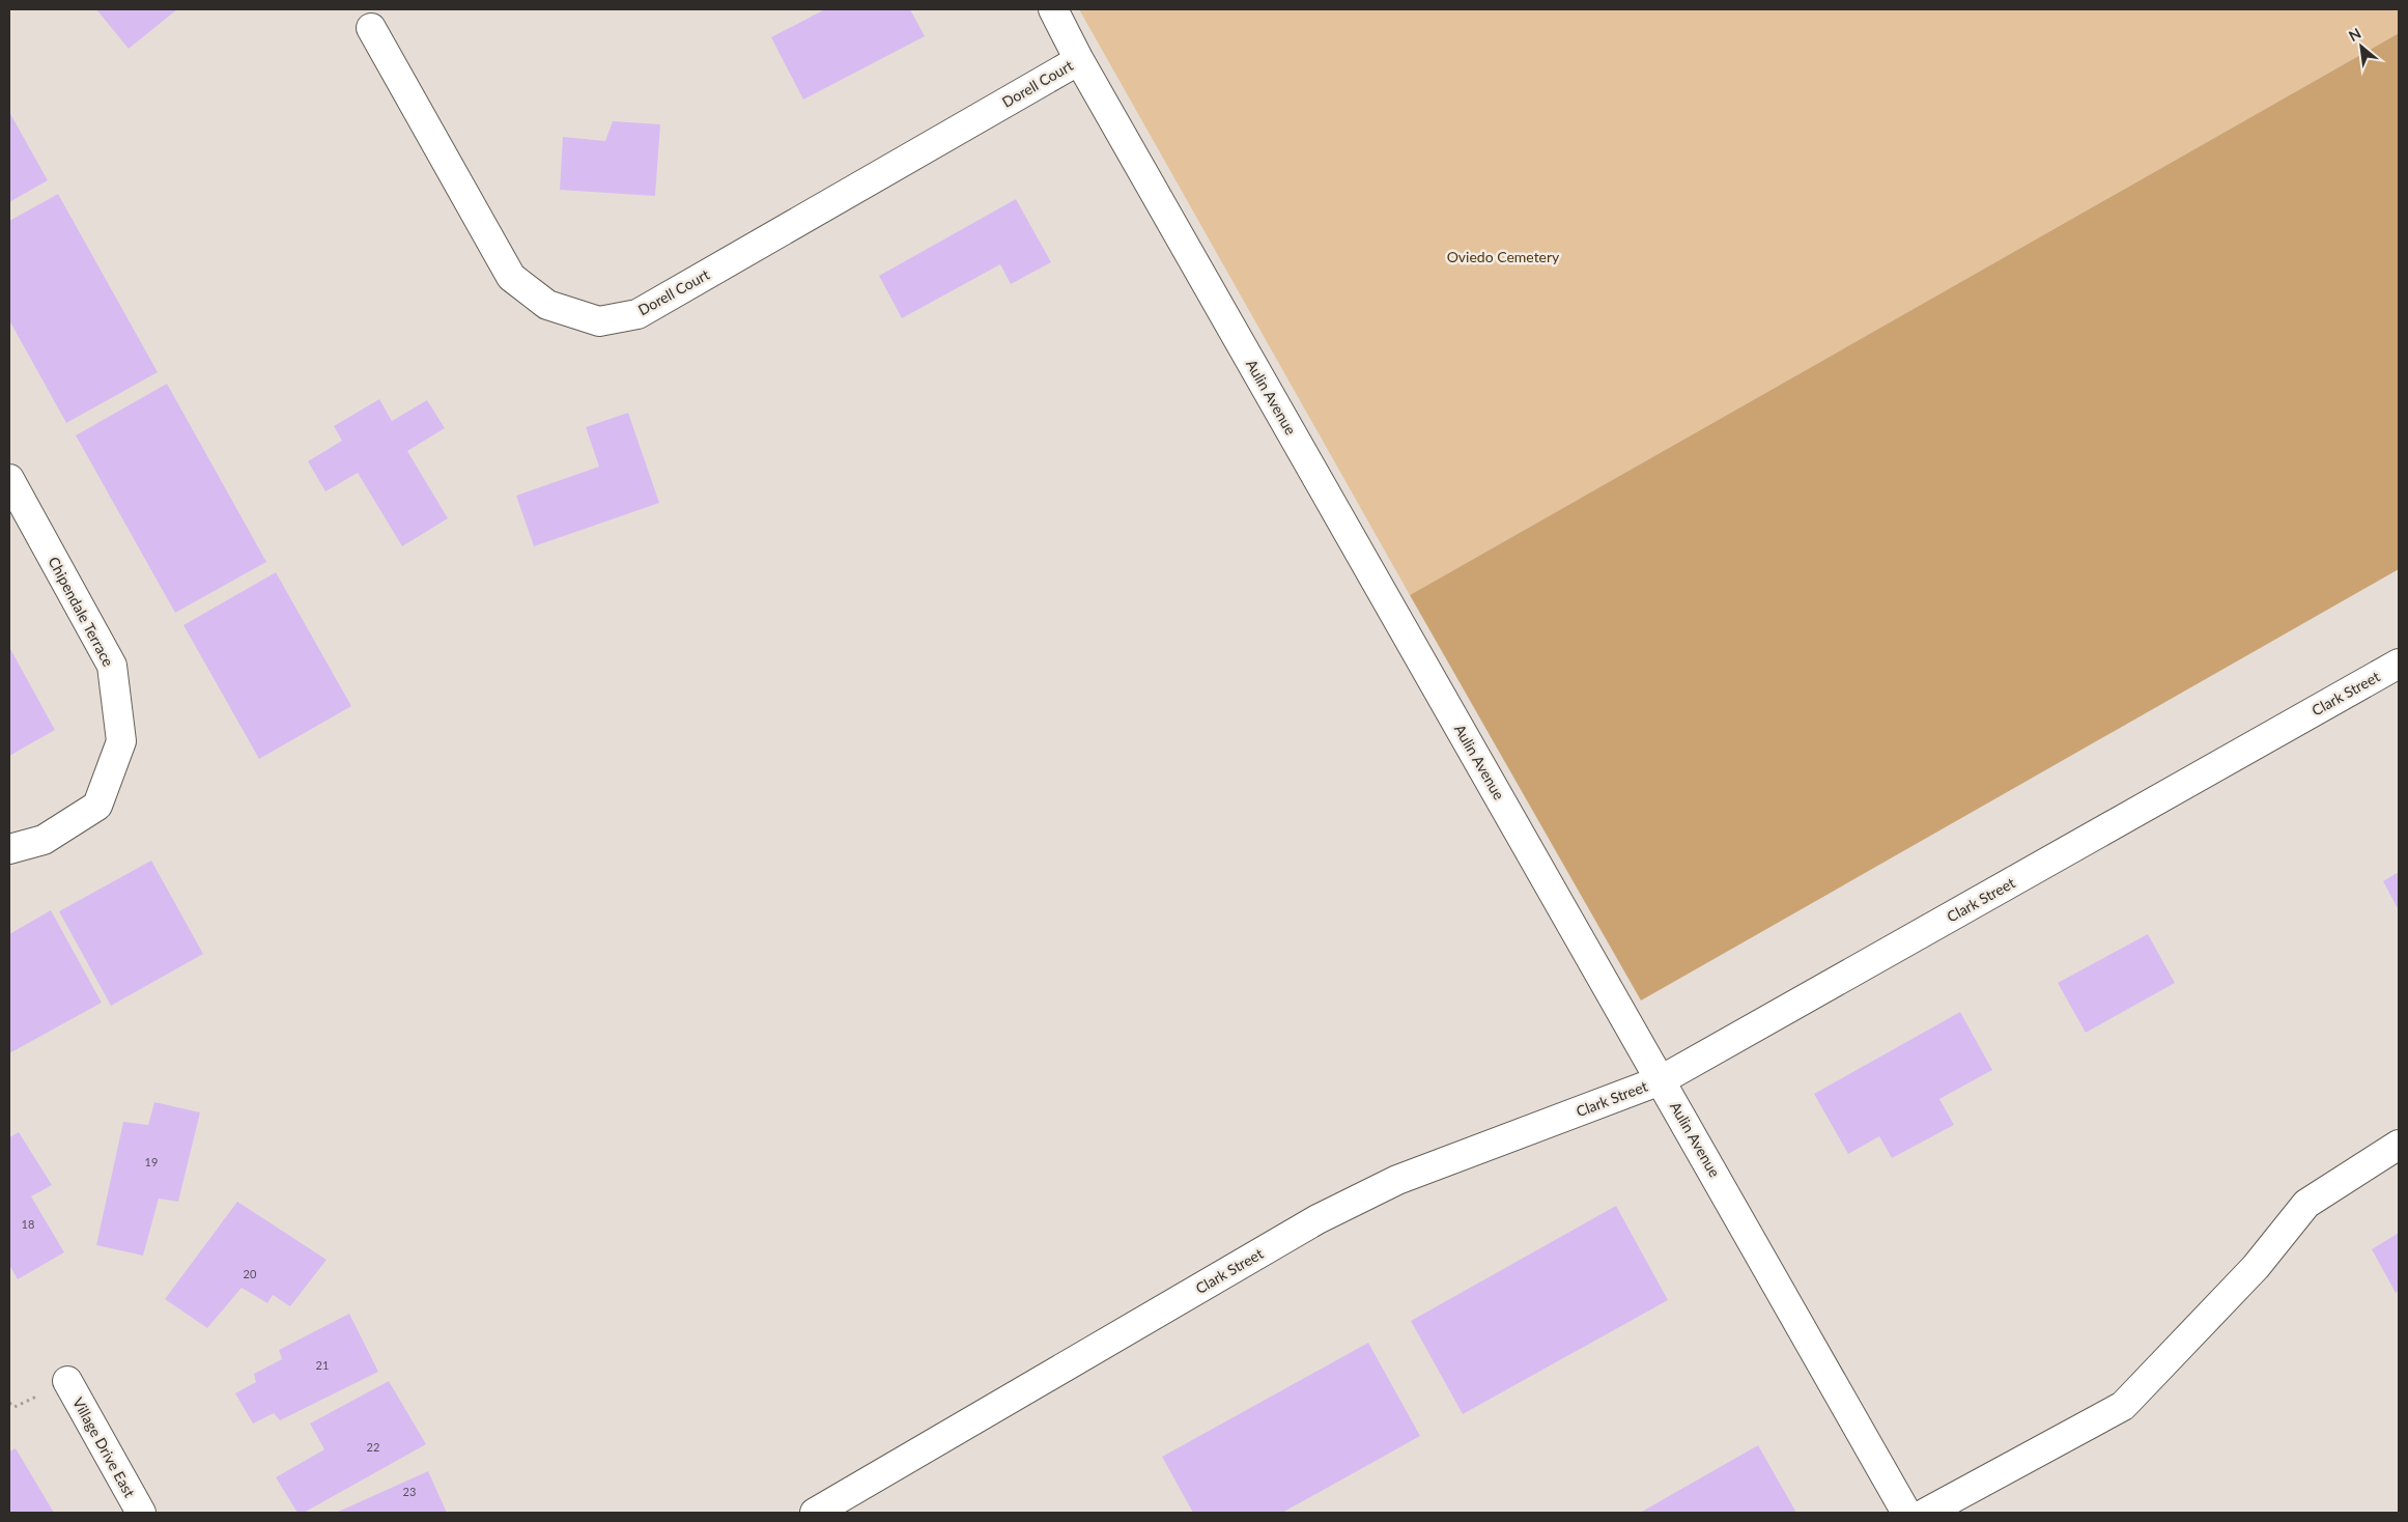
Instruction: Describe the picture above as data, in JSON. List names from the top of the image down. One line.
{"streets":{"street":["Dorell Court","Aulin Avenue","Chipendale Terrace","Clark Street","Village Drive East"]},"crossings":[["Dorell Court","Aulin Avenue"],["Aulin Avenue","Clark Street"]],"parks":["Oviedo Cemetery"],"house_numbers":["19","18","20","21","22","23"],"north":"top left"}
